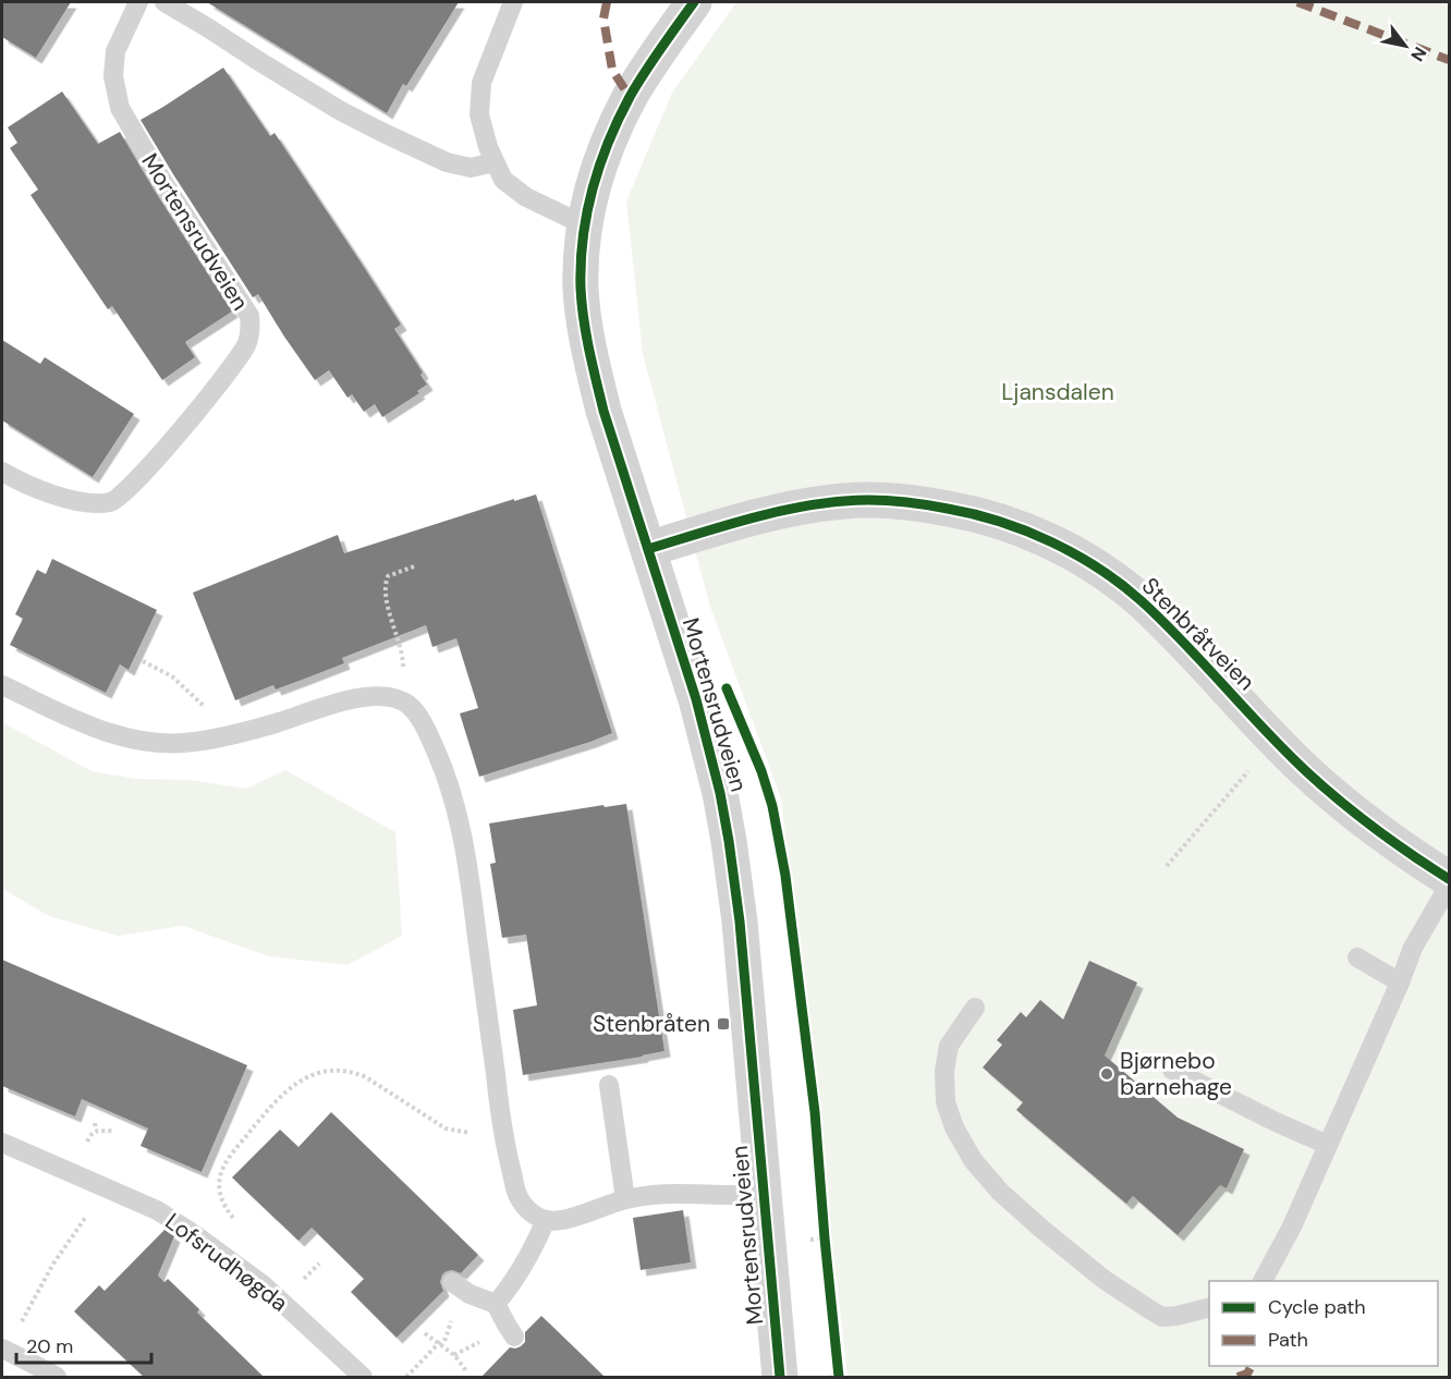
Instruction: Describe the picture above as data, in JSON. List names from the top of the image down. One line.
{"streets":{"street":["Mortensrudveien","Stenbråtveien"],"lane":["Lofsrudhøgda"]},"crossings":[["Mortensrudveien","Stenbråtveien"]],"parks":["Ljansdalen"],"places":{"transit":["Stenbråten"],"other":["Bjørnebo barnehage"]},"legend":["Cycle path","Path"],"scale_bar":"20 m","north":"bottom right"}
